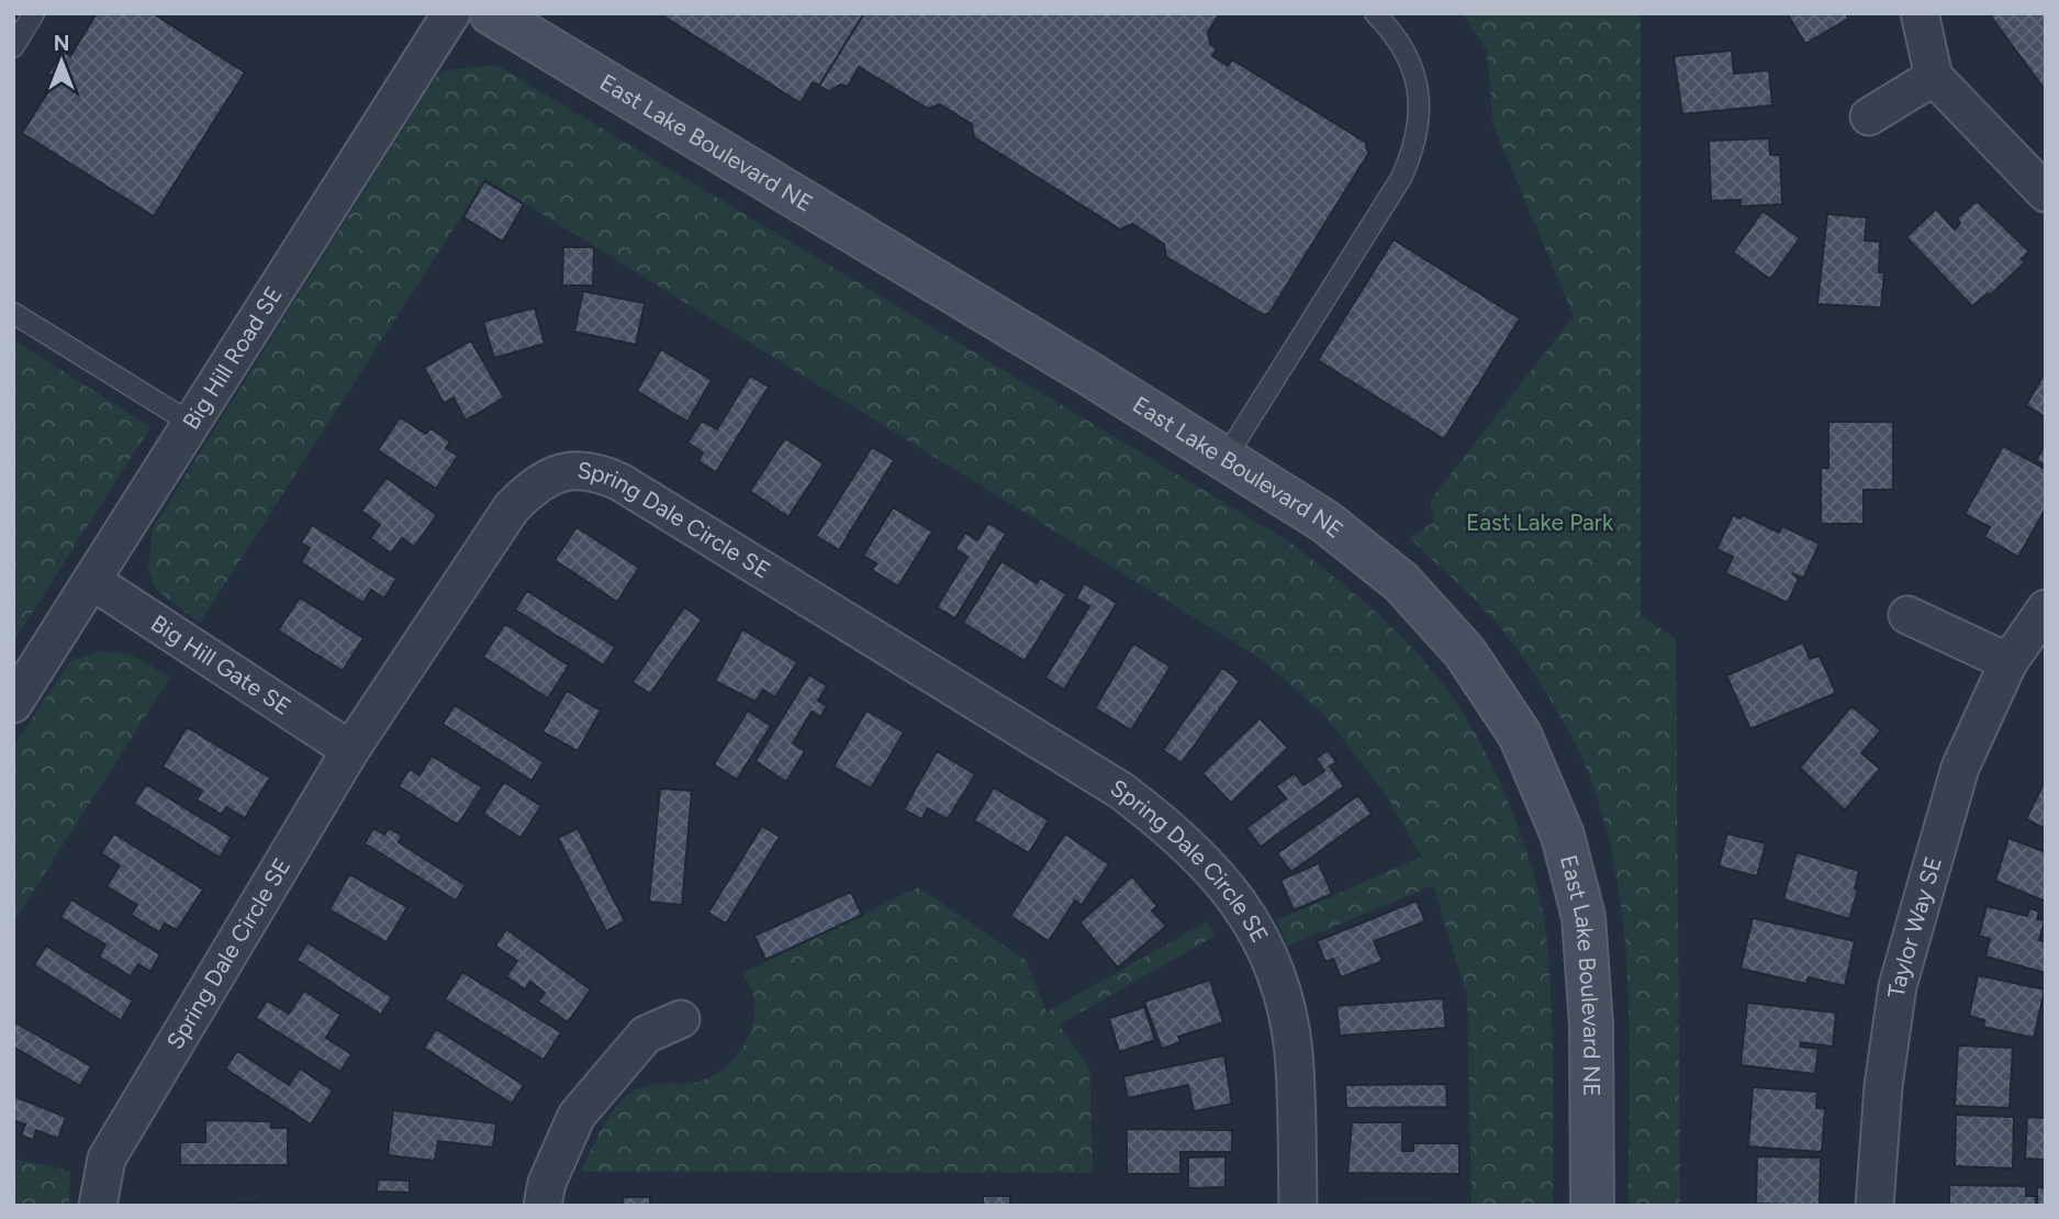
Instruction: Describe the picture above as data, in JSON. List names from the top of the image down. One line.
{"streets":{"main road":["East Lake Boulevard NE"],"street":["Big Hill Road SE","Spring Dale Circle SE","Big Hill Gate SE","Taylor Way SE"]},"crossings":[["Big Hill Road SE","Big Hill Gate SE"],["Spring Dale Circle SE","Big Hill Gate SE"]],"parks":["East Lake Park"],"north":"top"}
